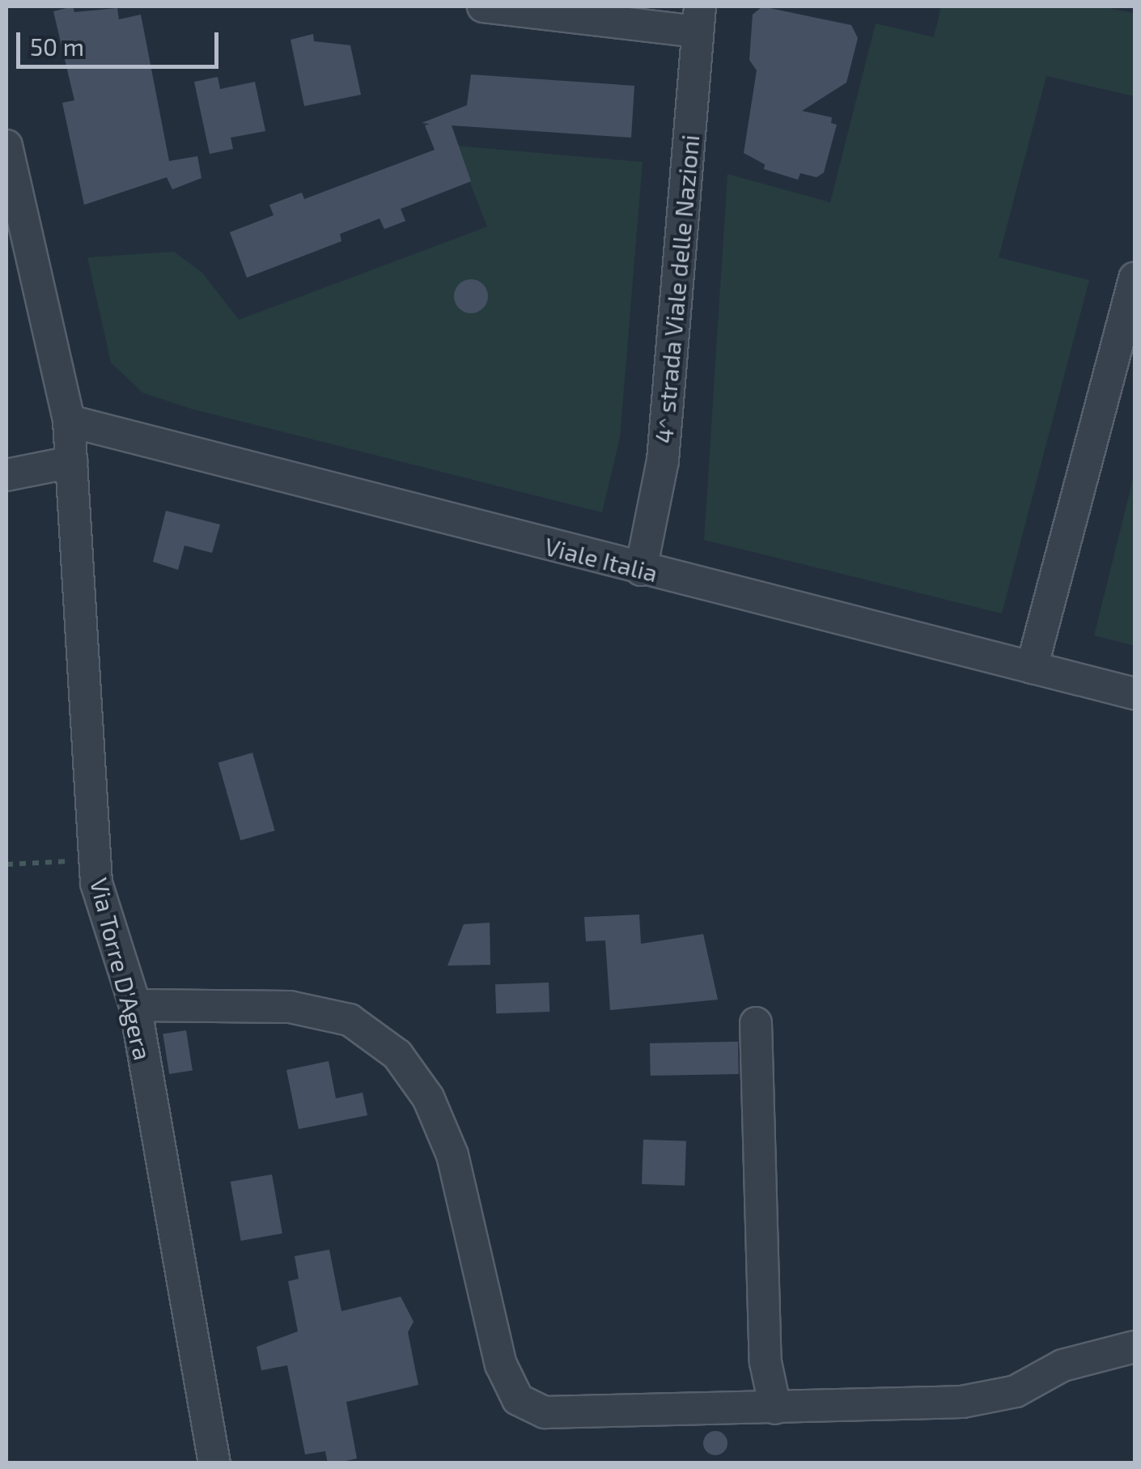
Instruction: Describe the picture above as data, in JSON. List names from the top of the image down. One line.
{"streets":{"street":["4^ strada Viale delle Nazioni","Viale Italia","Via Torre D'Agera"]},"crossings":[["4^ strada Viale delle Nazioni","Viale Italia"],["Viale Italia","Via Torre D'Agera"]],"scale_bar":"50 m"}
